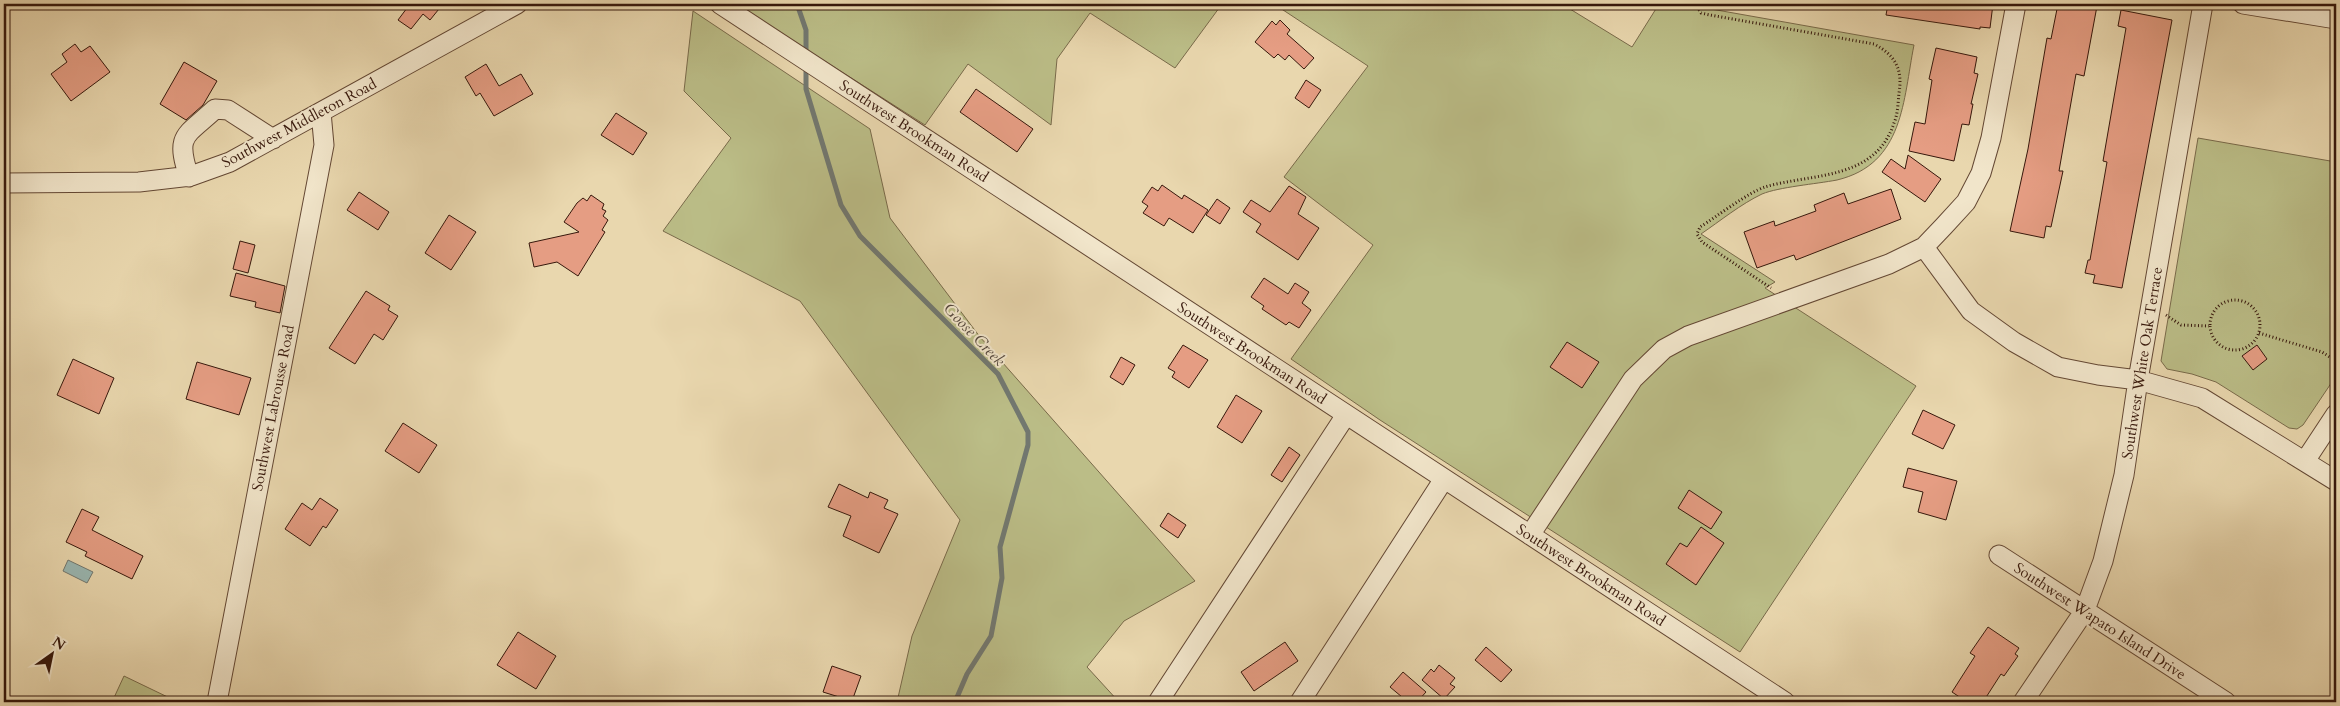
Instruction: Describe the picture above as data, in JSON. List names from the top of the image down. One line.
{"streets":{"street":["Southwest Middleton Road","Southwest Brookman Road","Southwest White Oak Terrace","Southwest Labrousse Road","Southwest Wapato Island Drive"]},"crossings":[["Southwest Middleton Road","Southwest Labrousse Road"],["Southwest White Oak Terrace","Southwest Wapato Island Drive"]],"water":["Goose Creek"],"north":"top right"}
